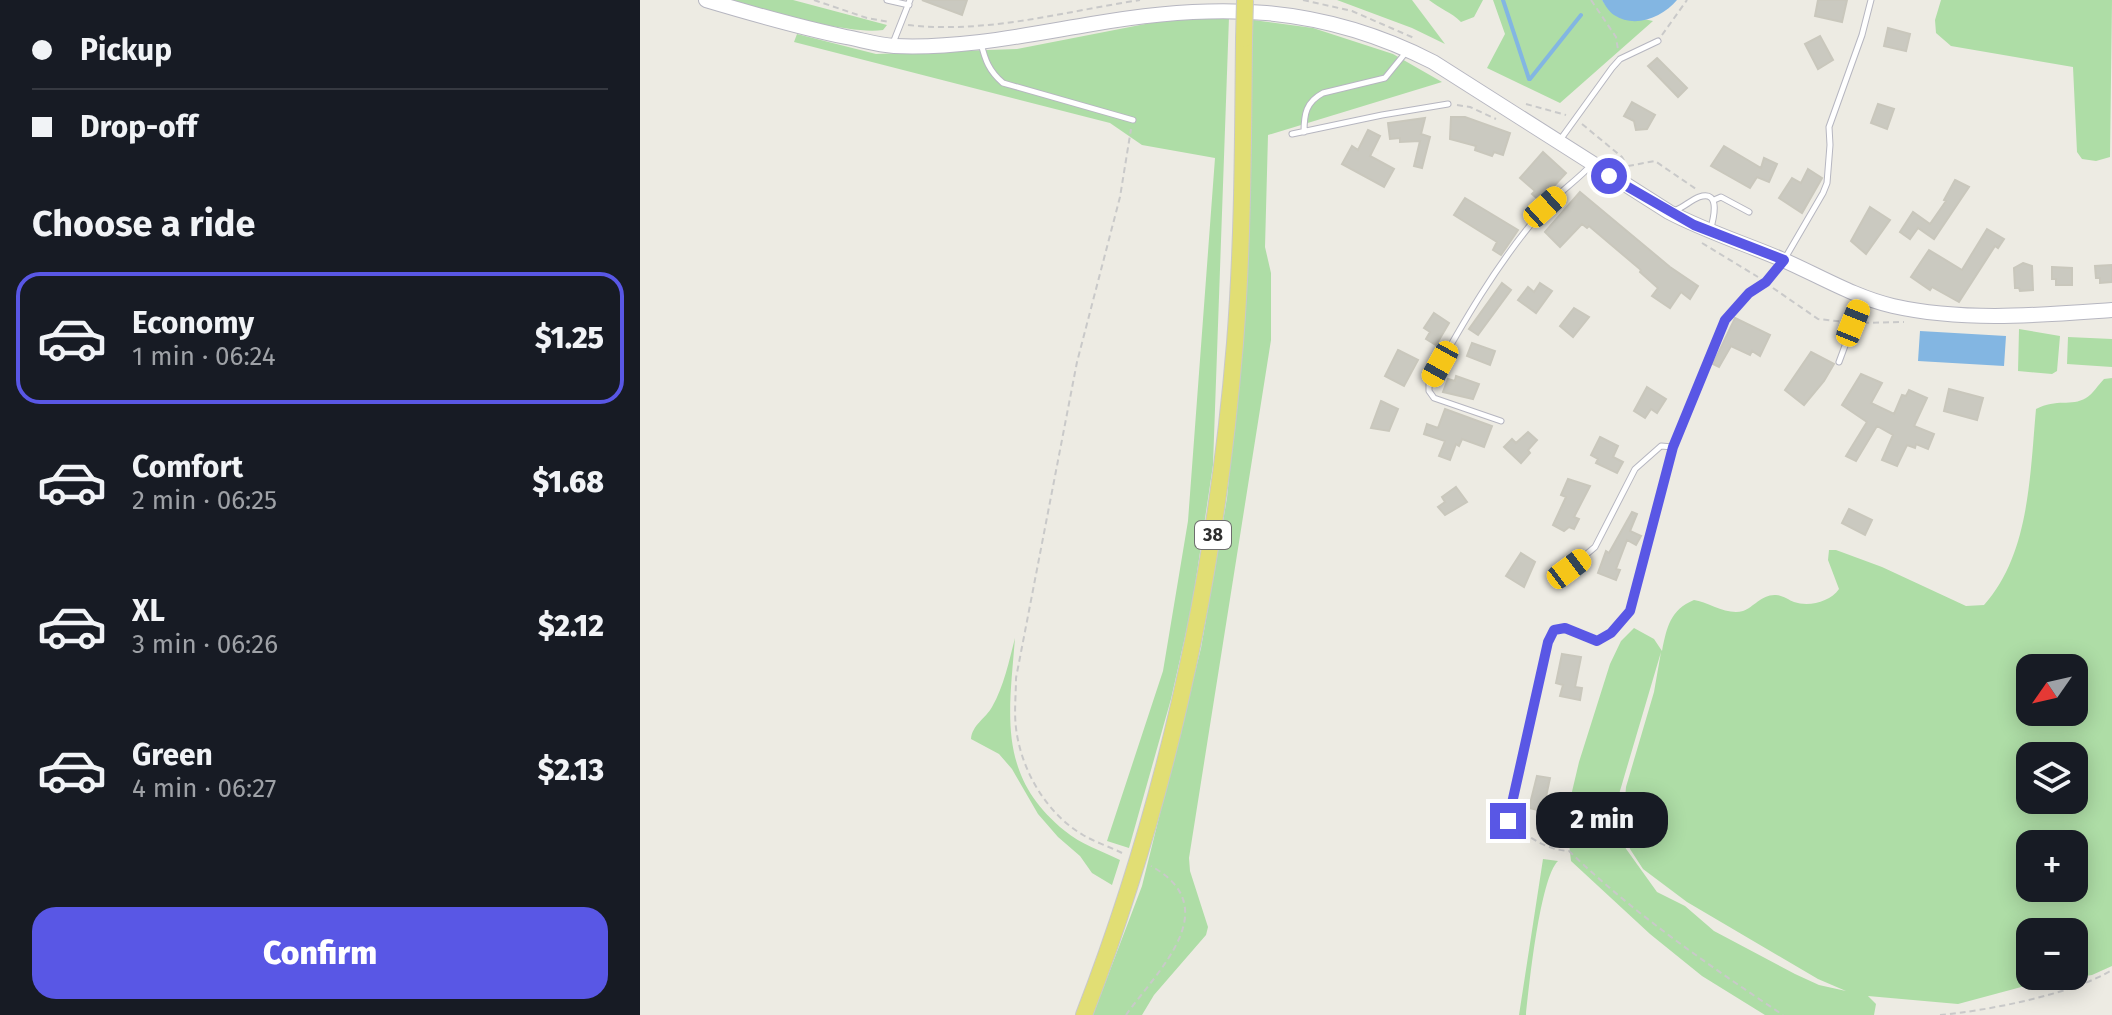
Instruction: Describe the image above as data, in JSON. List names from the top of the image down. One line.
{"streets":{"main road":["38"]},"north":"bottom left","page":{"banner":["Pickup","Drop-off"],"heading":"Choose a ride","list":[{"name":"Economy","note":"1 min · 06:24","value":"$1.25"},{"name":"Comfort","note":"2 min · 06:25","value":"$1.68"},{"name":"XL","note":"3 min · 06:26","value":"$2.12"},{"name":"Green","note":"4 min · 06:27","value":"$2.13"}],"map_buttons":["+","−"],"bubble":"2 min","buttons":"Confirm"}}
